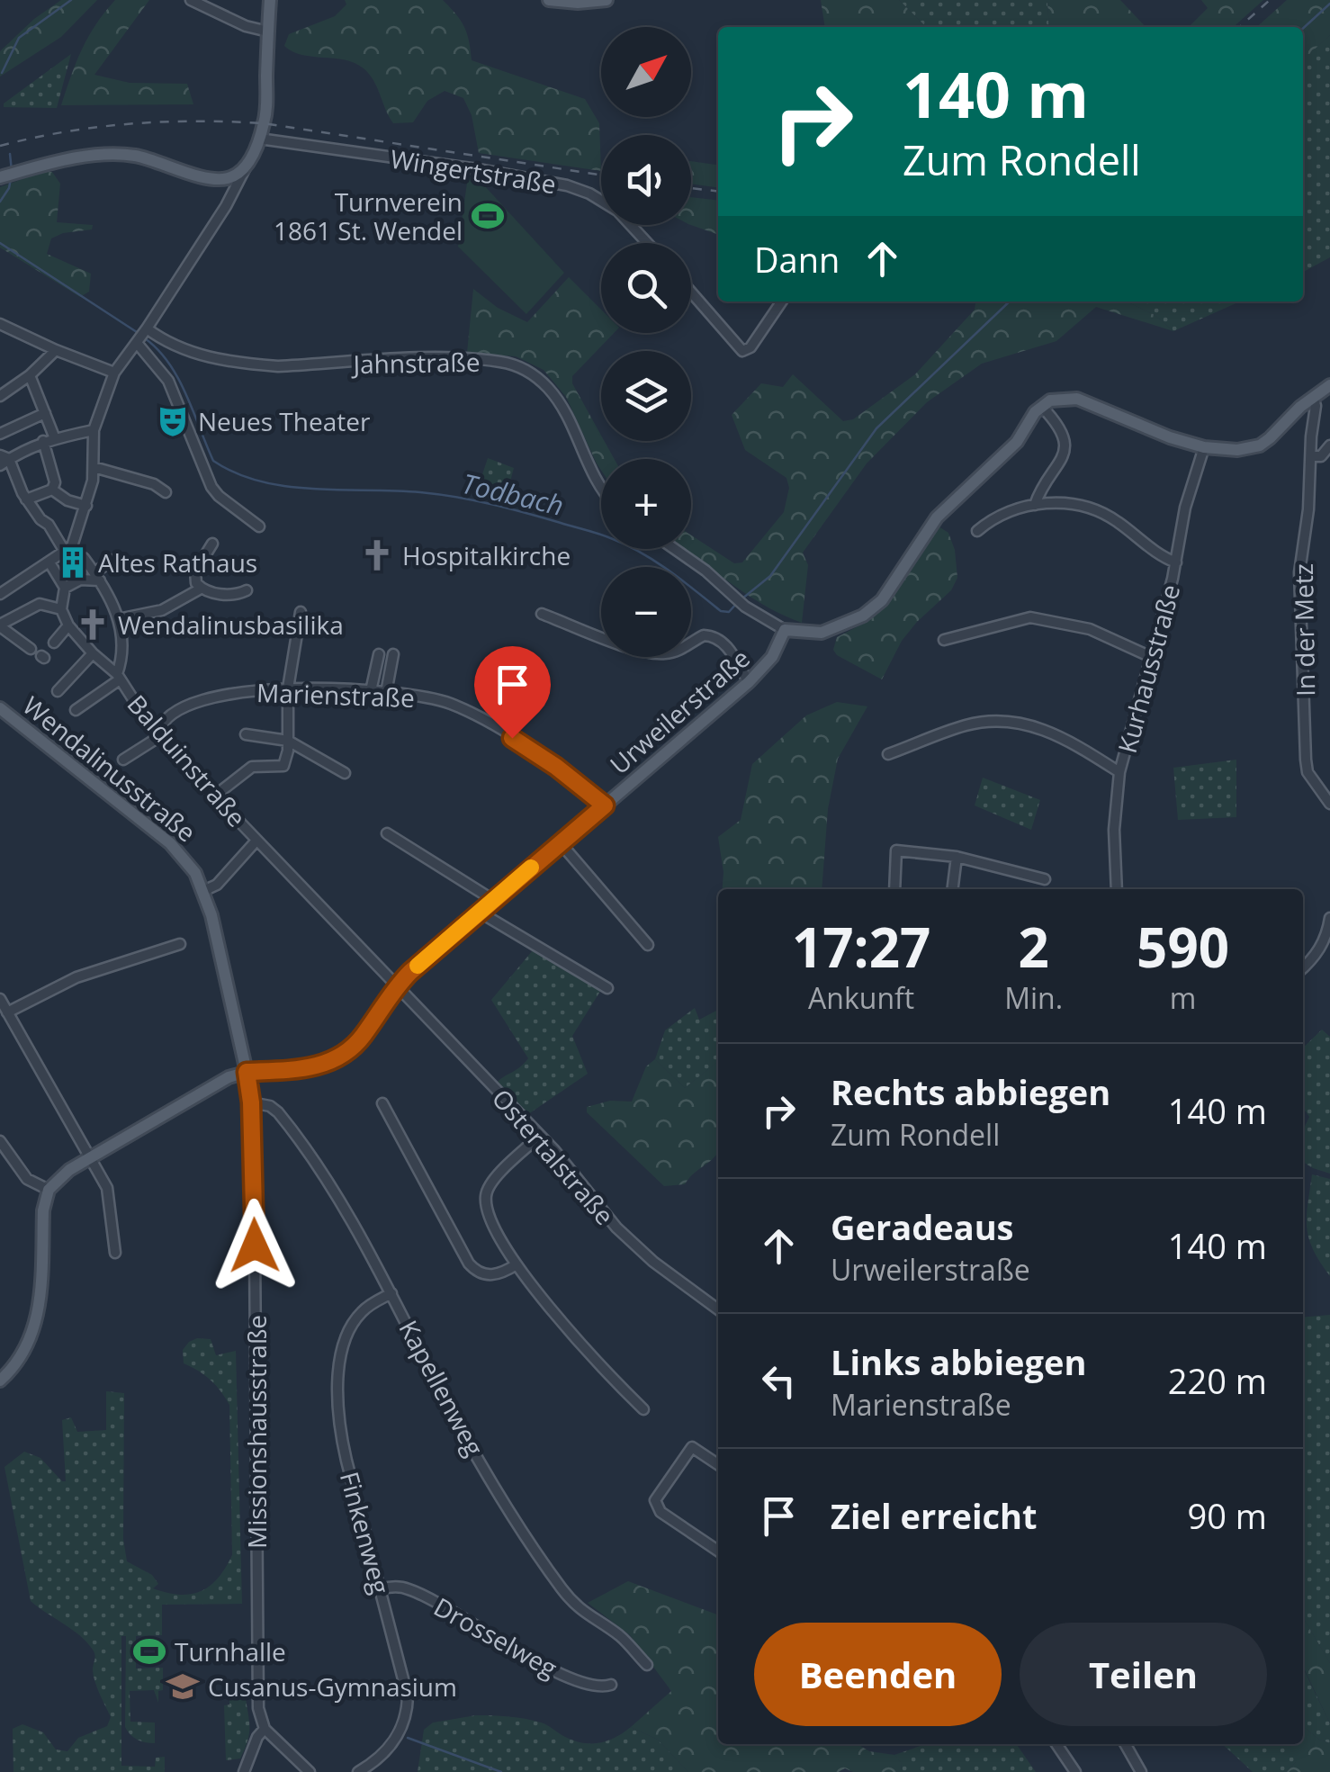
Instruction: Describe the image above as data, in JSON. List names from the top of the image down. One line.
{"streets":{"main road":["Urweilerstraße","Wendalinusstraße"],"street":["Wingertstraße","Jahnstraße","In der Metz","Kurhausstraße","Marienstraße","Balduinstraße","Ostertalstraße","Kapellenweg","Missionshausstraße","Finkenweg","Drosselweg"]},"crossings":[["Marienstraße","Urweilerstraße"],["Marienstraße","Balduinstraße"],["Urweilerstraße","Balduinstraße"],["Urweilerstraße","Wendalinusstraße"],["Urweilerstraße","Ostertalstraße"],["Urweilerstraße","Missionshausstraße"],["Balduinstraße","Wendalinusstraße"],["Balduinstraße","Ostertalstraße"],["Wendalinusstraße","Missionshausstraße"],["Kapellenweg","Missionshausstraße"],["Kapellenweg","Finkenweg"],["Finkenweg","Drosselweg"]],"water":["Todbach"],"places":{"sports":["Turnverein 1861 St. Wendel","Turnhalle"],"theatre":["Neues Theater"],"church":["Hospitalkirche","Wendalinusbasilika"],"building":["Altes Rathaus"],"school or university":["Cusanus-Gymnasium"]},"north":"top right","page":{"map_buttons":["+","−"],"turn":["140 m","Zum Rondell"],"then":"Dann","eta":["17:27","Ankunft","2","Min.","590","m"],"list":[{"name":"Rechts abbiegen","note":"Zum Rondell","value":"140 m"},{"name":"Geradeaus","note":"Urweilerstraße","value":"140 m"},{"name":"Links abbiegen","note":"Marienstraße","value":"220 m"},{"name":"Ziel erreicht","value":"90 m"}],"buttons":["Beenden","Teilen"]}}
